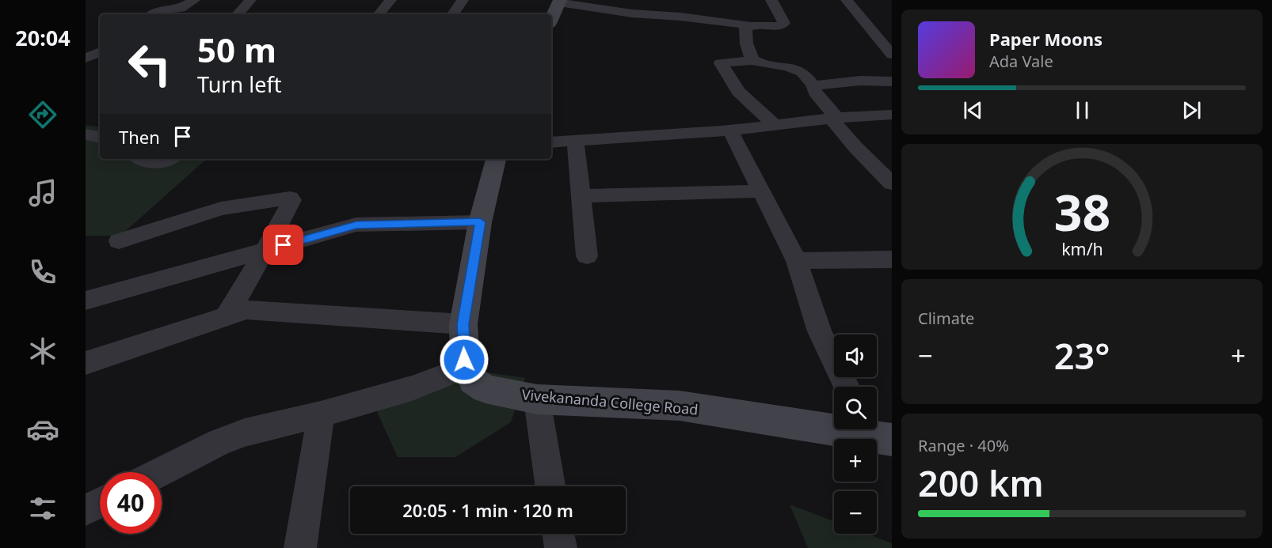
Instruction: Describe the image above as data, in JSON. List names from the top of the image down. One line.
{"streets":{"street":["Vivekananda College Road"]},"page":{"tabs":"20:04","turn":["50 m","Turn left"],"song":["Paper Moons","Ada Vale"],"then":"Then","tile":["Climate",["Range · 40%","200 km"]],"map_buttons":["+","−"],"heat":["−","23°","+"],"limit":"40","trip":"20:05 · 1 min · 120 m","gauge":["38","km/h"]}}
